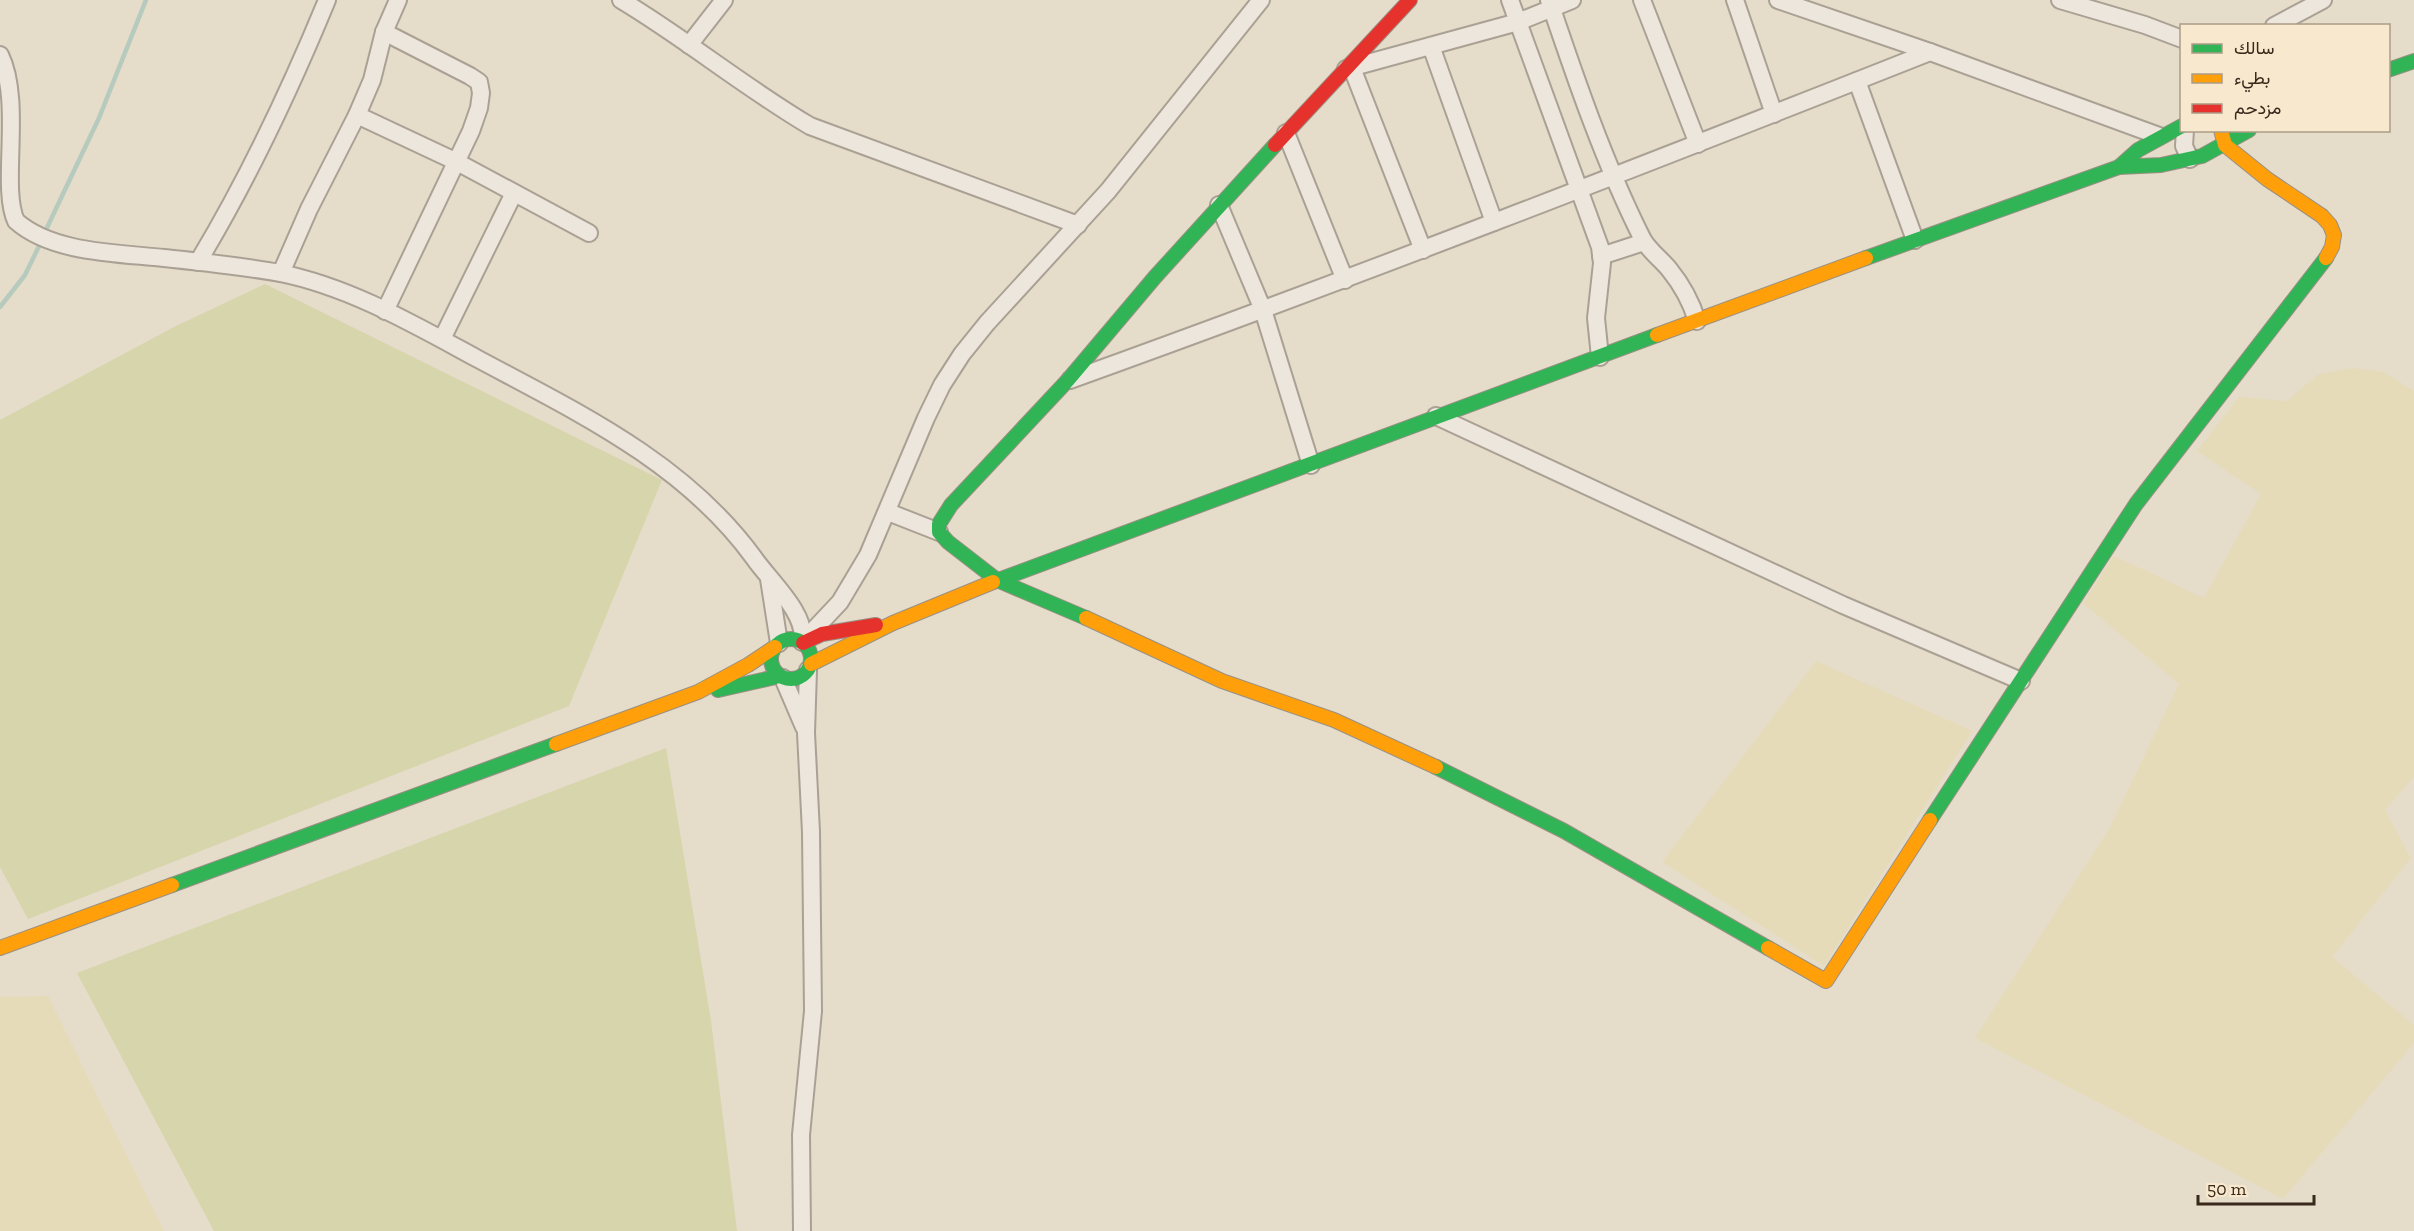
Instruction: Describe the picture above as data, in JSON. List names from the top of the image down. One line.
{"legend":["سالك","بطيء","مزدحم"],"scale_bar":"50 m"}
